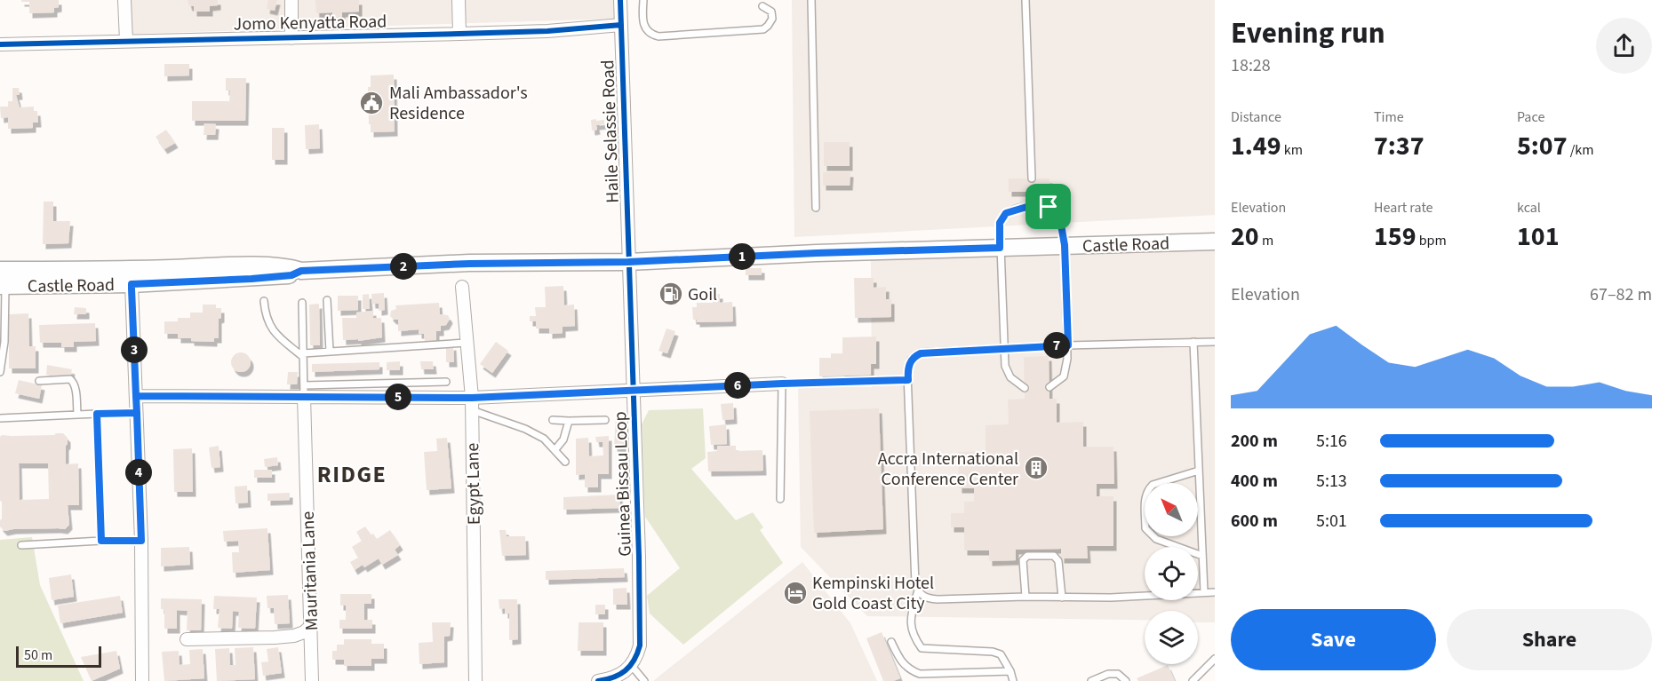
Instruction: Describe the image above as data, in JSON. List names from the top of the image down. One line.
{"streets":{"main road":["Castle Road"],"street":["Jomo Kenyatta Road","Haile Selassie Road","Egypt Lane","Guinea Bissau Loop","Mauritania Lane"]},"crossings":[["Jomo Kenyatta Road","Haile Selassie Road"],["Haile Selassie Road","Castle Road"],["Haile Selassie Road","Guinea Bissau Loop"],["Castle Road","Guinea Bissau Loop"]],"districts":["RIDGE"],"places":{"public building":["Mali Ambassador's Residence"],"fuel station":["Goil"],"building":["Accra International Conference Center"],"hotel":["Kempinski Hotel Gold Coast City"]},"scale_bar":"50 m","north":"top left","page":{"heading":["Evening run","18:28"],"stats":[["Distance","1.49 km"],["Time","7:37"],["Pace","5:07 /km"],["Elevation","20 m"],["Heart rate","159 bpm"],["kcal","101"]],"pins":["1","2","7","3","6","5","4"],"chart":["Elevation","67–82 m"],"list":[{"name":"200 m","note":"5:16"},{"name":"400 m","note":"5:13"},{"name":"600 m","note":"5:01"}],"buttons":["Save","Share"],"scale":"50 m"}}
